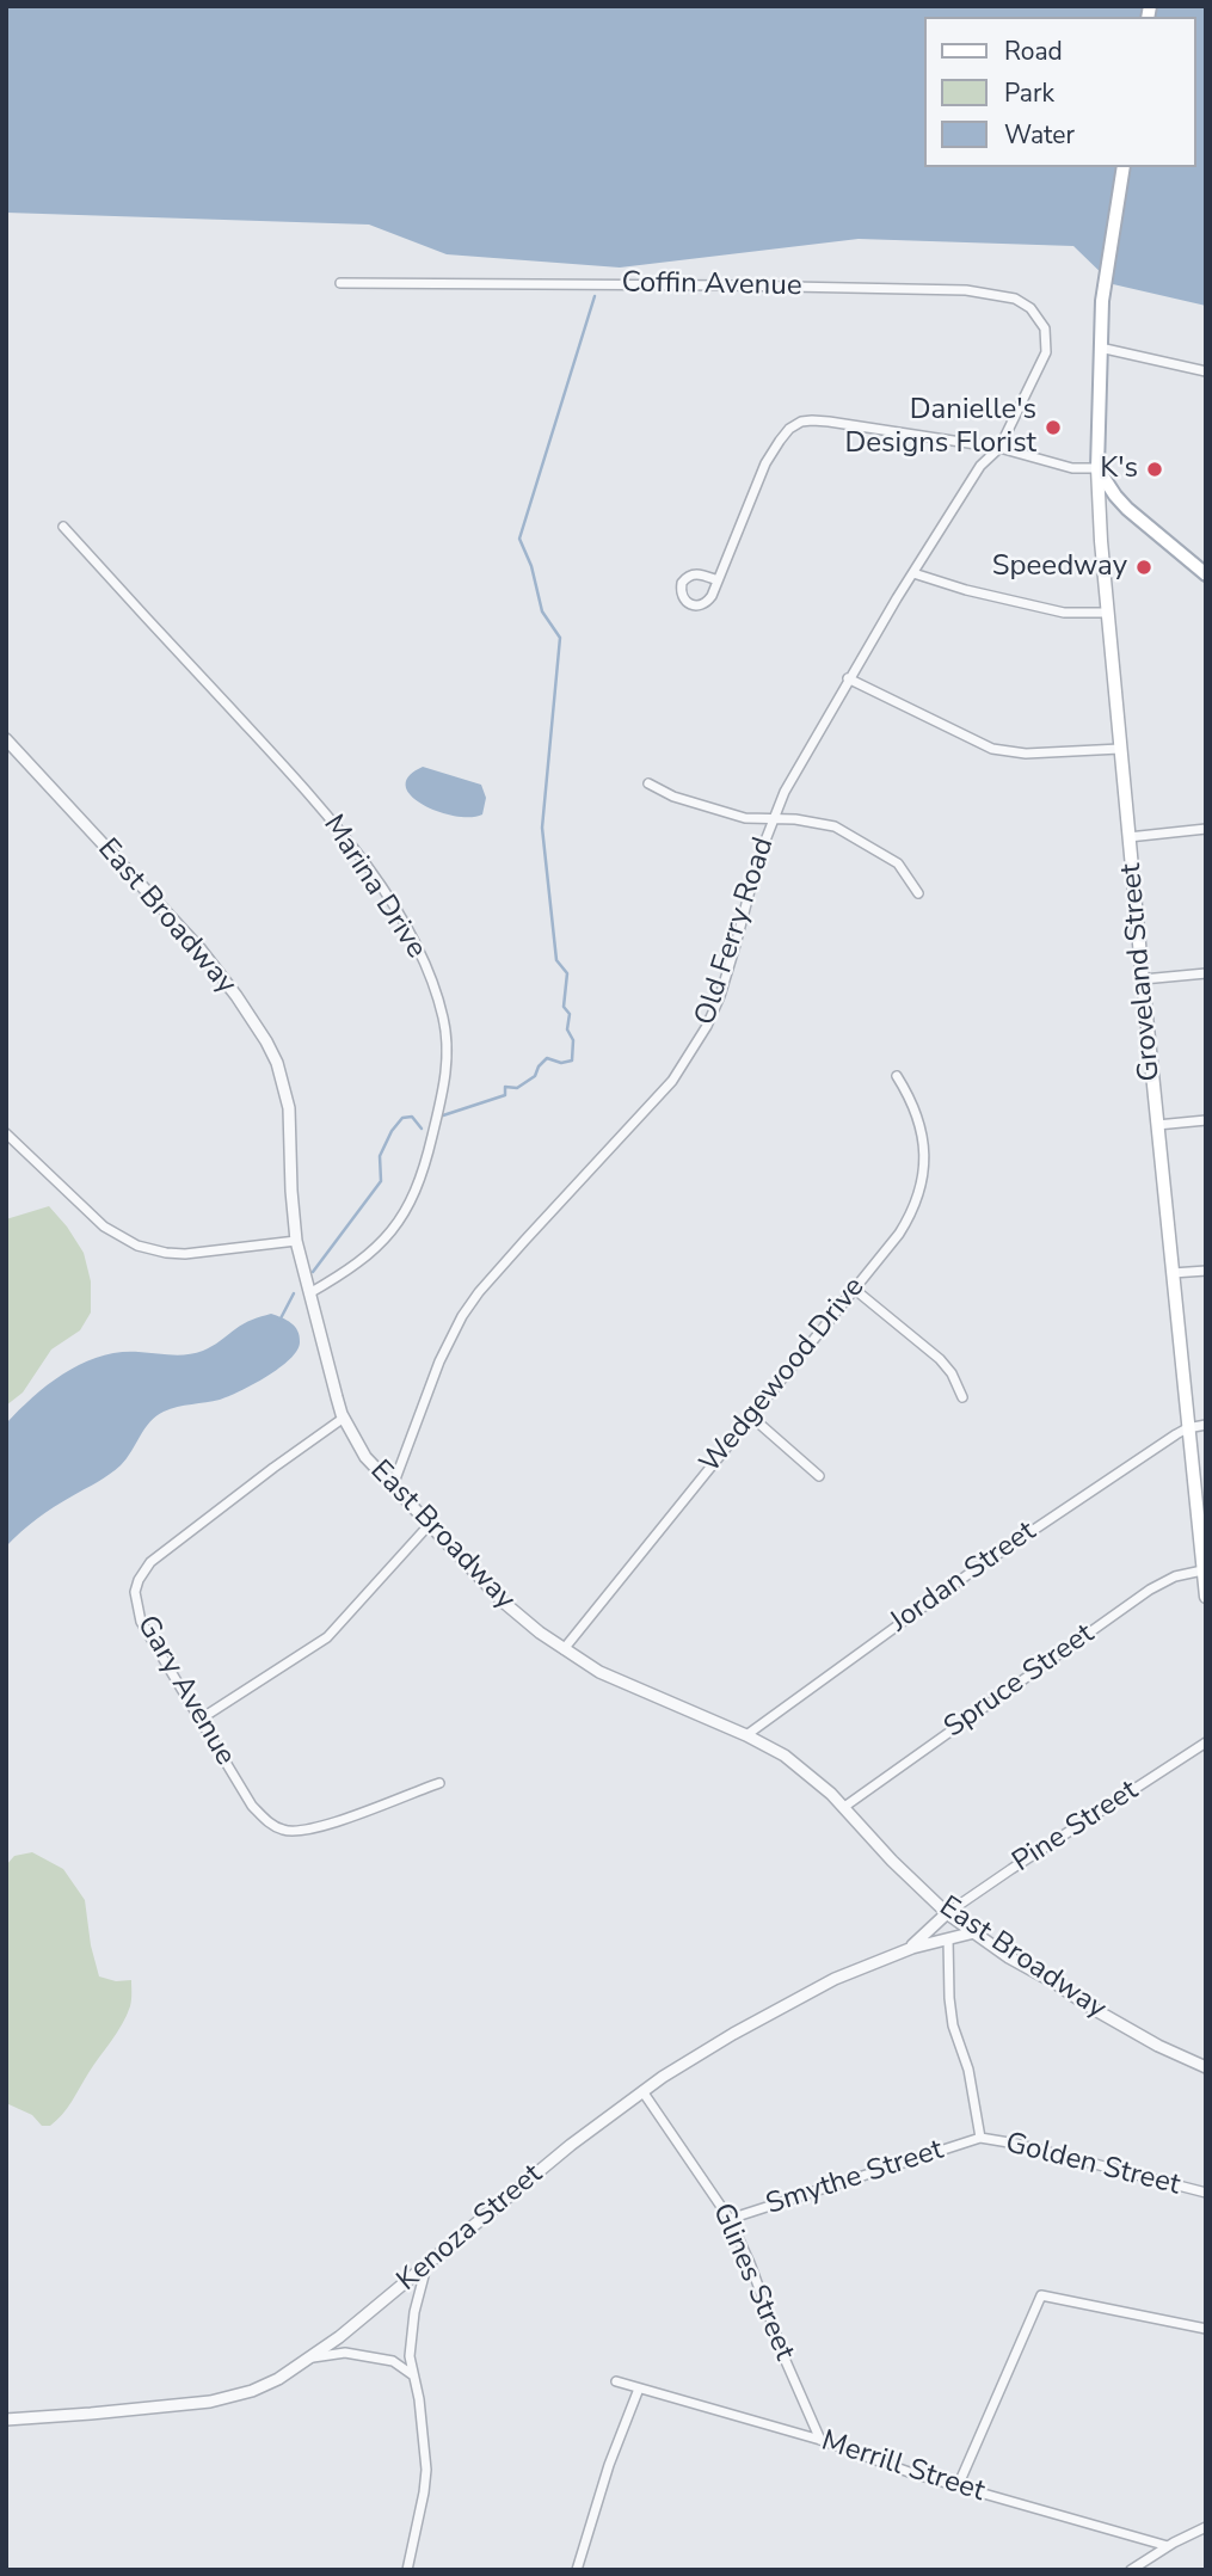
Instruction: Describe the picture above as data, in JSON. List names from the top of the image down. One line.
{"streets":{"main road":["Groveland Street"],"street":["Coffin Avenue","Marina Drive","East Broadway","Old Ferry Road","Wedgewood Drive","Jordan Street","Spruce Street","Gary Avenue","Pine Street","Golden Street","Smythe Street","Kenoza Street","Glines Street","Merrill Street"]},"crossings":[["Coffin Avenue","Old Ferry Road"],["Marina Drive","East Broadway"],["East Broadway","Old Ferry Road"],["East Broadway","Wedgewood Drive"],["East Broadway","Jordan Street"],["East Broadway","Spruce Street"],["East Broadway","Gary Avenue"],["East Broadway","Pine Street"],["East Broadway","Kenoza Street"],["Groveland Street","Jordan Street"],["Groveland Street","Spruce Street"],["Pine Street","Kenoza Street"],["Golden Street","Smythe Street"],["Golden Street","Kenoza Street"],["Smythe Street","Glines Street"],["Kenoza Street","Glines Street"],["Glines Street","Merrill Street"]],"places":["Danielle's Designs Florist","K's","Speedway"],"legend":["Road","Park","Water"]}
